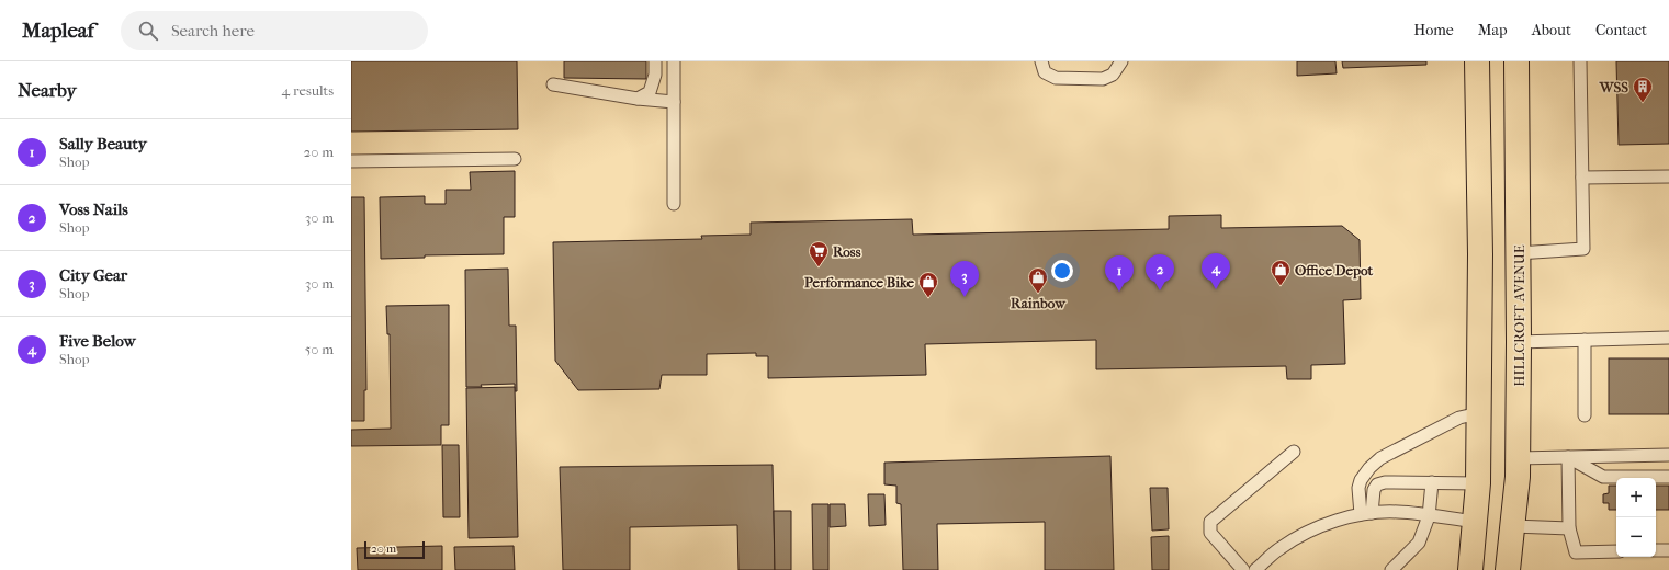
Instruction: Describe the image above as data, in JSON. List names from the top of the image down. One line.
{"streets":{"main road":["HILLCROFT AVENUE"]},"places":{"building":["WSS"],"supermarket":["Ross"],"shop":["Office Depot","Rainbow","Performance Bike"]},"scale_bar":"20 m","page":{"header":"Mapleaf","search":"Search here","nav":["Home","Map","About","Contact"],"heading":["Nearby","4 results"],"list":[{"mark":"1","name":"Sally Beauty","note":"Shop","value":"20 m"},{"mark":"2","name":"Voss Nails","note":"Shop","value":"30 m"},{"mark":"3","name":"City Gear","note":"Shop","value":"30 m"},{"mark":"4","name":"Five Below","note":"Shop","value":"50 m"}],"pins":["4","2","1","3"],"map_buttons":["+","−"],"scale":"20 m"}}
